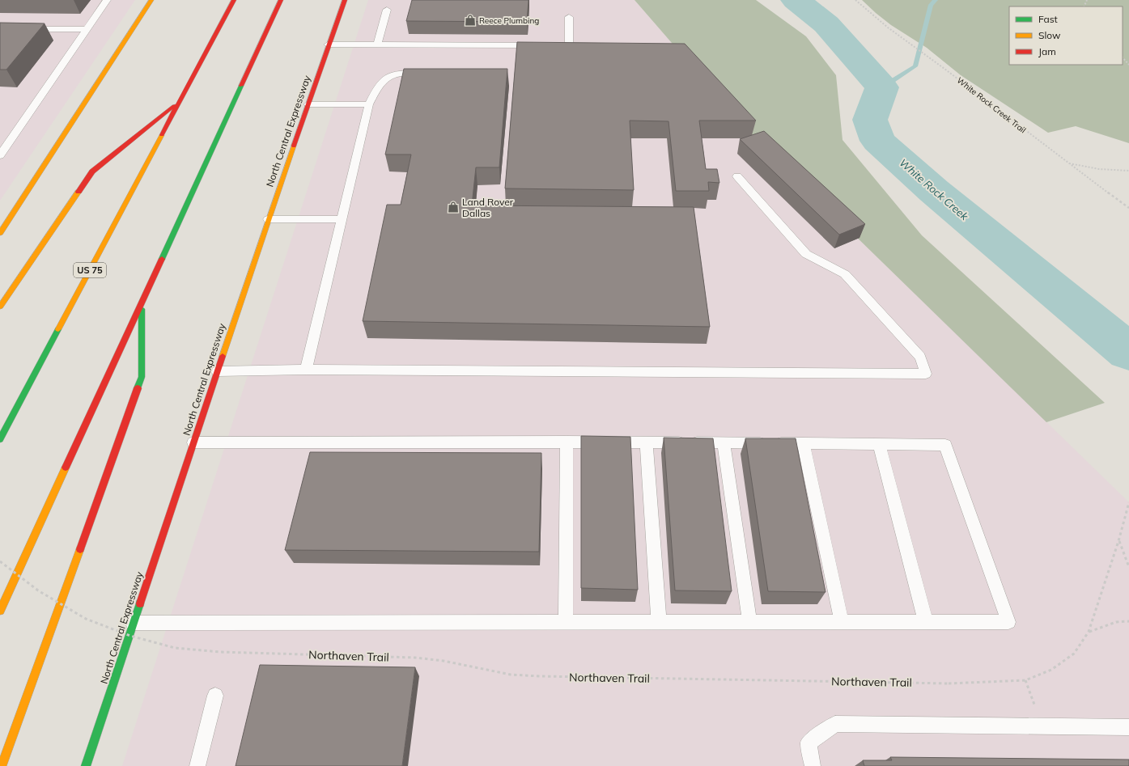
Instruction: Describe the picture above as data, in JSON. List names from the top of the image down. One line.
{"streets":{"main road":["North Central Expressway","US 75"],"path":["White Rock Creek Trail","Northaven Trail"]},"water":["White Rock Creek"],"places":{"shop":["Reece Plumbing","Land Rover Dallas"]},"legend":["Fast","Slow","Jam"]}
